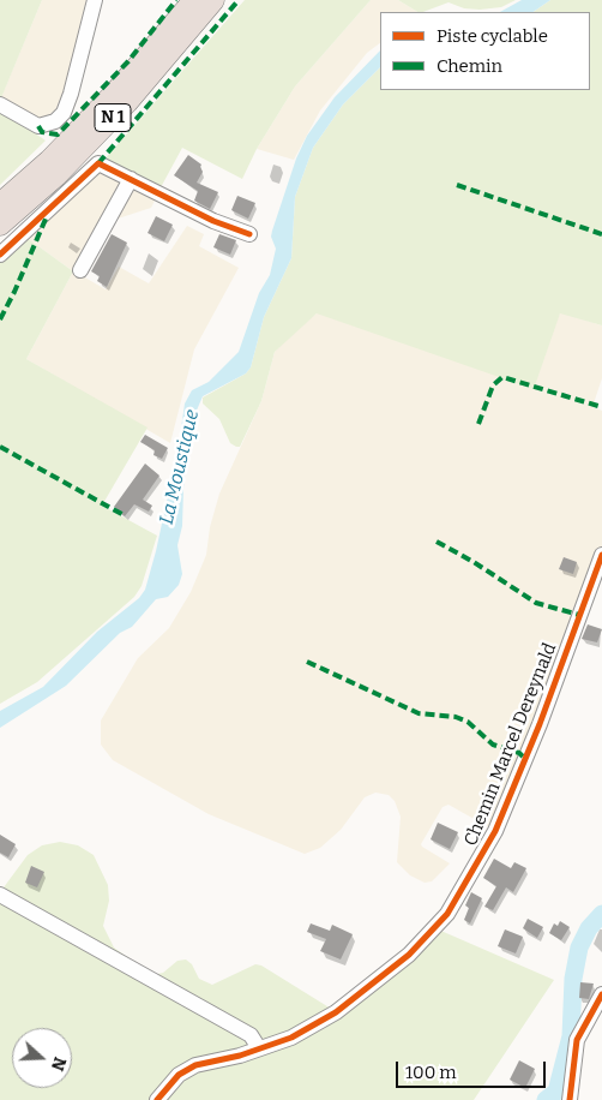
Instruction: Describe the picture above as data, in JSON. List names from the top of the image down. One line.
{"streets":{"highway":["N 1"],"street":["Chemin Marcel Dereynald"]},"water":["La Moustique"],"legend":["Piste cyclable","Chemin"],"scale_bar":"100 m","north":"right"}
